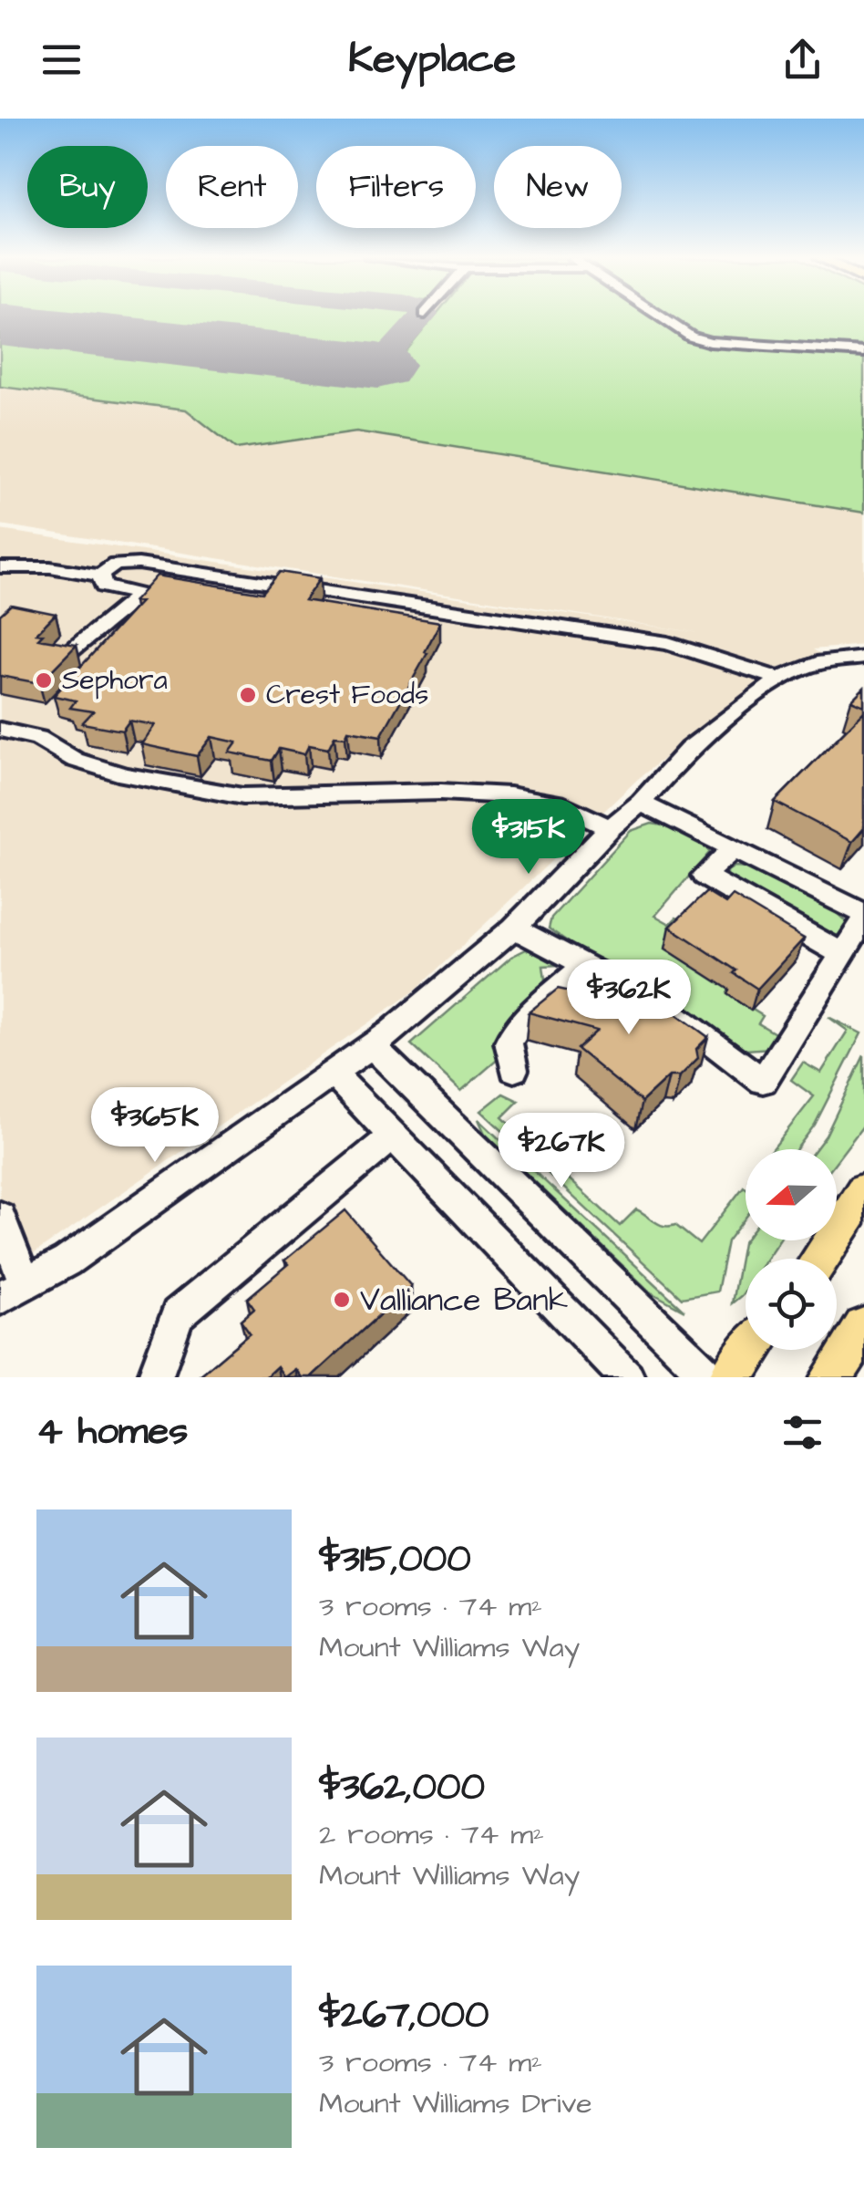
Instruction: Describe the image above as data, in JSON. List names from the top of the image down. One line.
{"places":["Sephora","Crest Foods","Valliance Bank"],"north":"left","page":{"header":"Keyplace","chip":["Buy","Rent","Filters","New"],"price":["$315K","$362K","$365K","$267K"],"heading":"4 homes","list":[{"name":"$315,000","note":"3 rooms · 74 m² · Mount Williams Way"},{"name":"$362,000","note":"2 rooms · 74 m² · Mount Williams Way"},{"name":"$267,000","note":"3 rooms · 74 m² · Mount Williams Drive"}]}}
